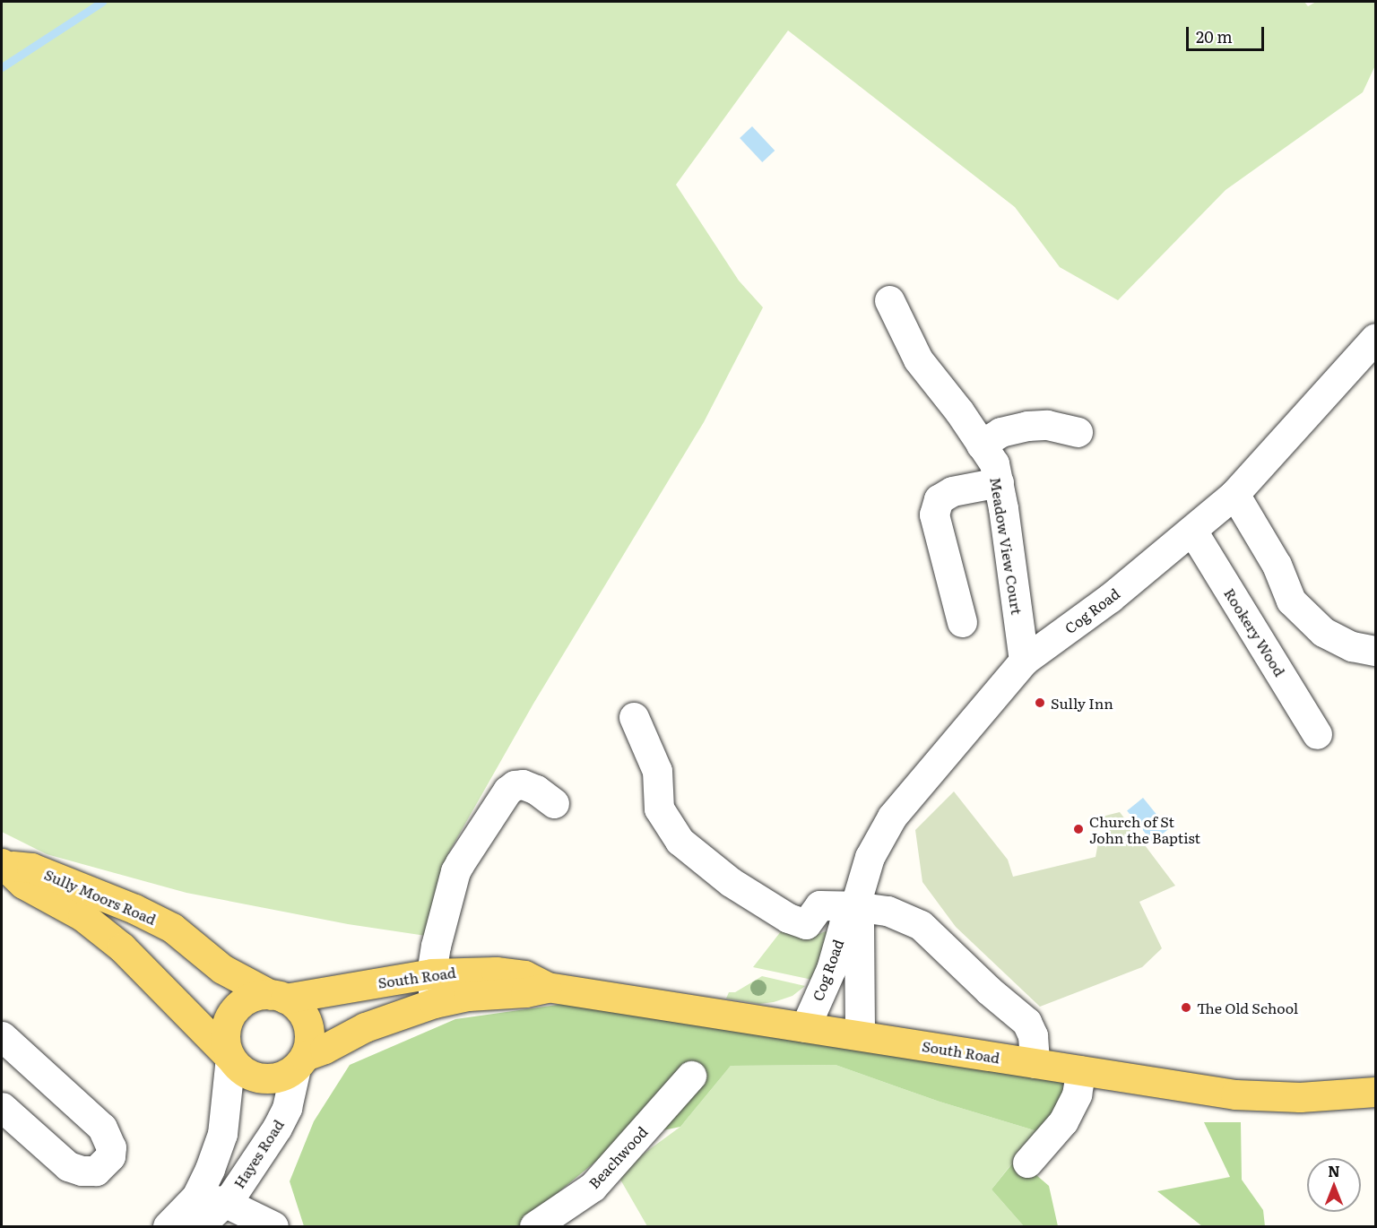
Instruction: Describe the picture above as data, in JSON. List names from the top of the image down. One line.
{"streets":{"main road":["Sully Moors Road","South Road"],"street":["Meadow View Court","Cog Road","Rookery Wood","Hayes Road","Beachwood"]},"crossings":[["Meadow View Court","Cog Road"],["Cog Road","Rookery Wood"],["Cog Road","South Road"],["Sully Moors Road","South Road"],["Sully Moors Road","Hayes Road"],["South Road","Hayes Road"]],"places":["Sully Inn","Church of St John the Baptist","The Old School"],"scale_bar":"20 m","north":"top"}
